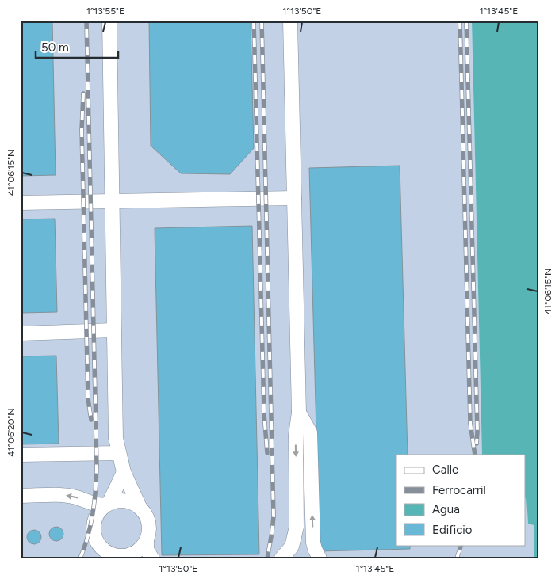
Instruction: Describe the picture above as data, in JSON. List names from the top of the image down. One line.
{"legend":["Calle","Ferrocarril","Agua","Edificio"],"scale_bar":"50 m","coordinates":["1°13'55\"E","1°13'50\"E","1°13'45\"E","41°06'15\"N","41°06'20\"N"]}
